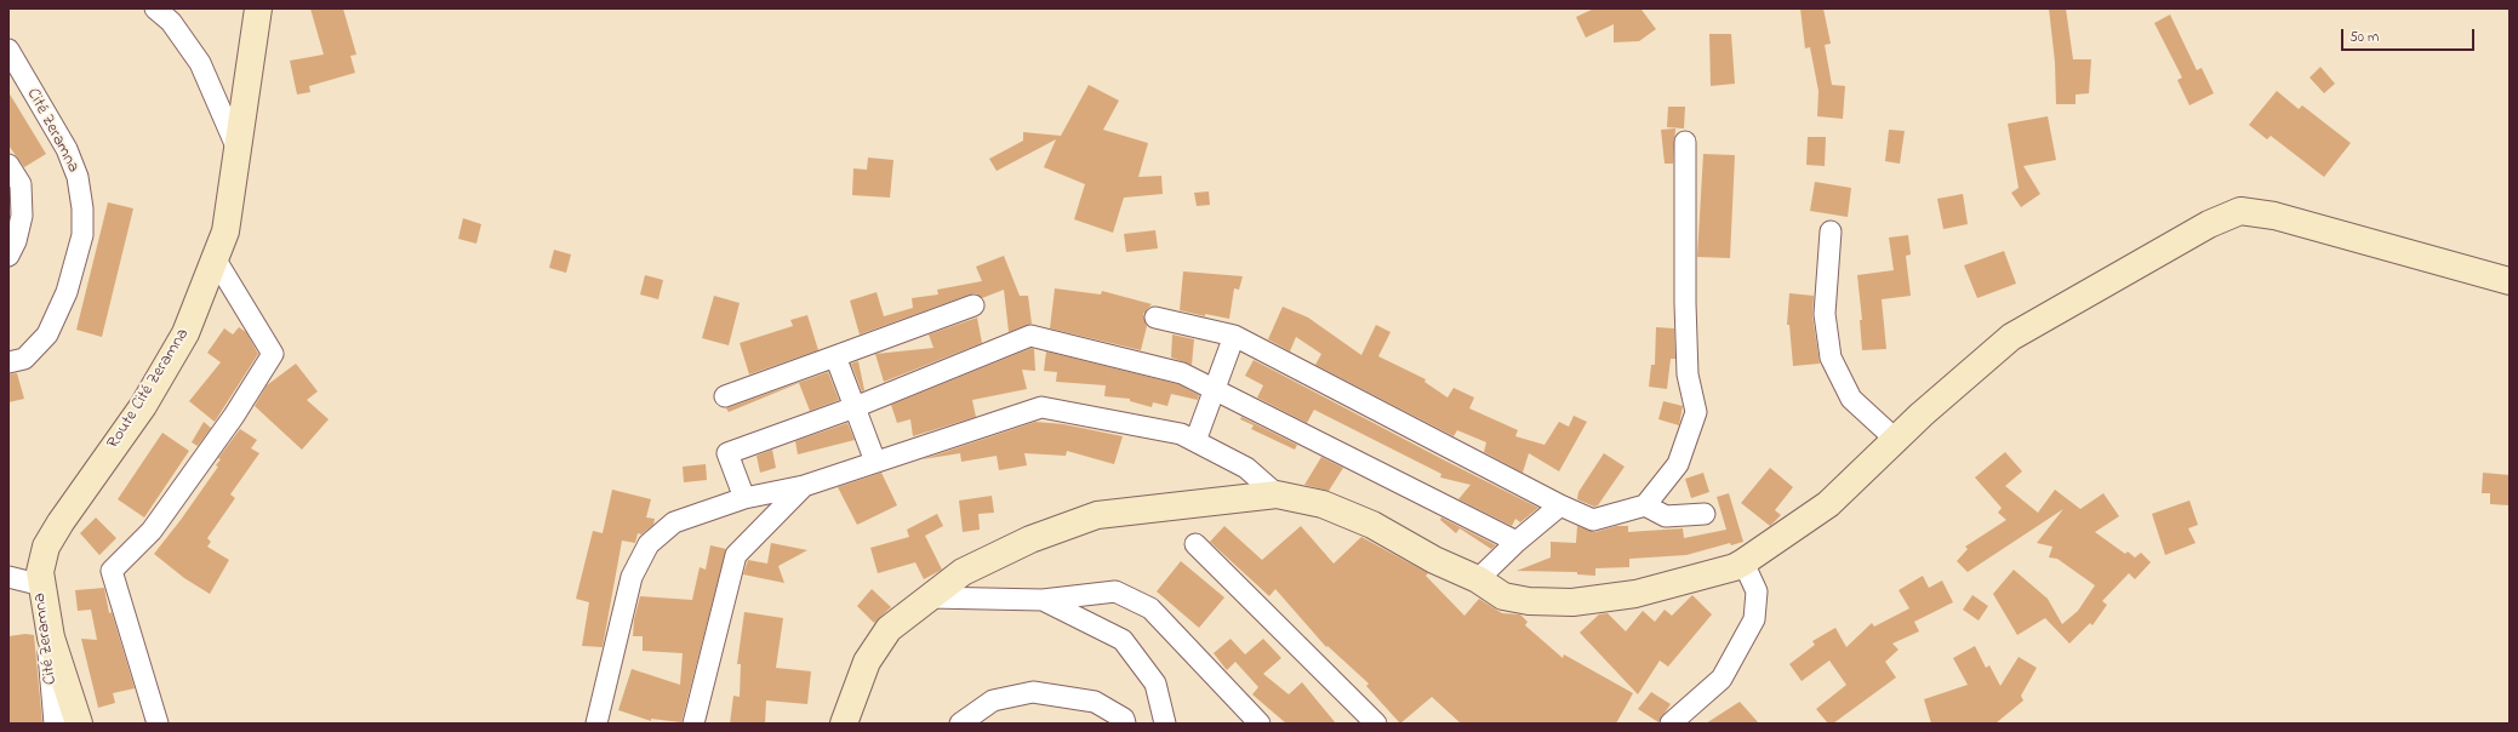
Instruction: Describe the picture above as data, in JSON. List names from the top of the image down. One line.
{"streets":{"street":["Cité Zeramna","Route Cité Zeramna"]},"crossings":[["Cité Zeramna","Route Cité Zeramna"]],"scale_bar":"50 m"}
